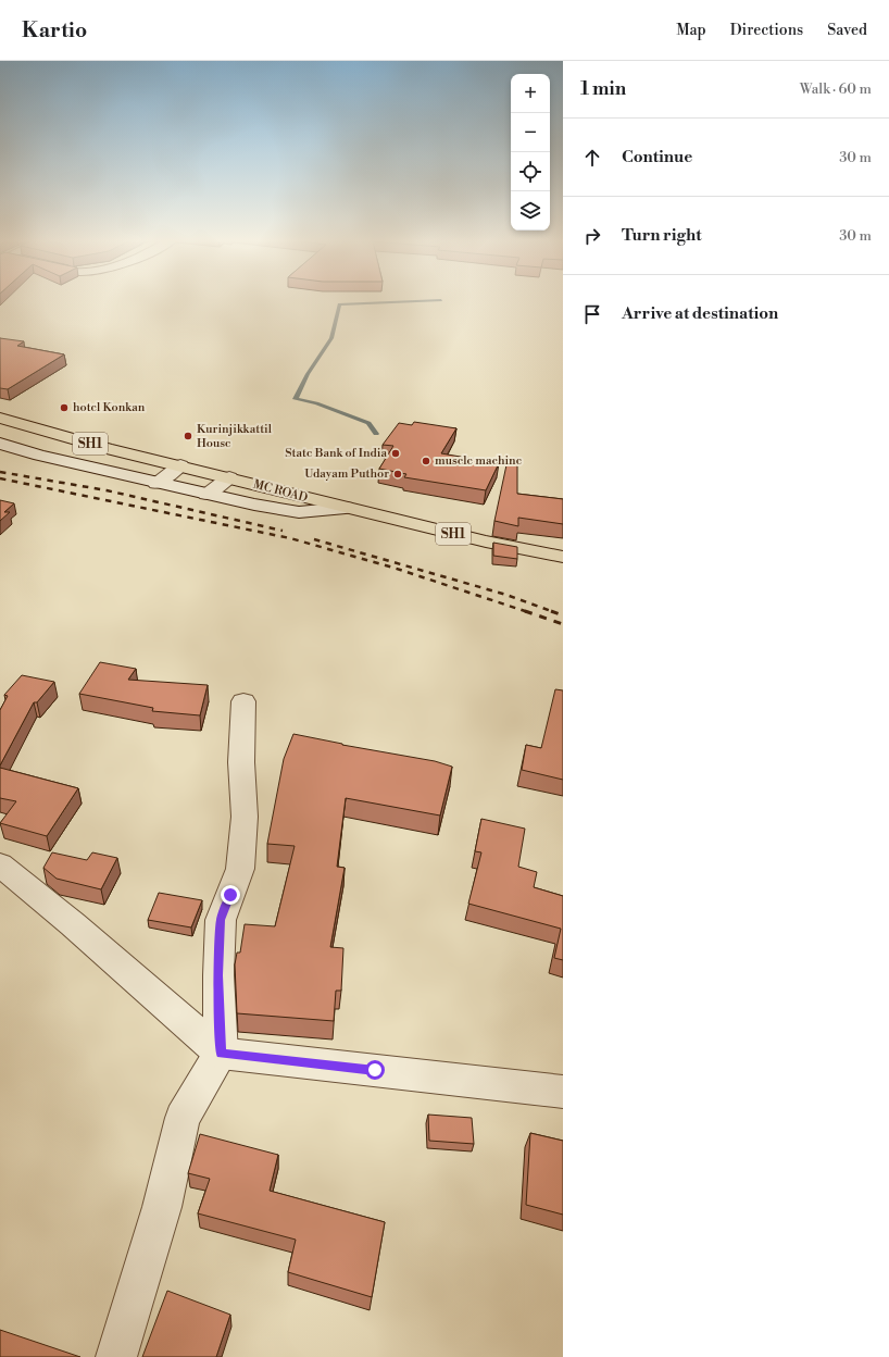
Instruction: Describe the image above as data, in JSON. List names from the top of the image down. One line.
{"streets":{"main road":["SH1","MC ROAD"]},"places":["hotel Konkan","Kurinjikkattil House","State Bank of India","muscle machine","Udayam Puthor"],"page":{"header":"Kartio","nav":["Map","Directions","Saved"],"heading":["1 min","Walk · 60 m"],"map_buttons":["+","−"],"list":[["Continue","30 m"],["Turn right","30 m"],"Arrive at destination"]}}
